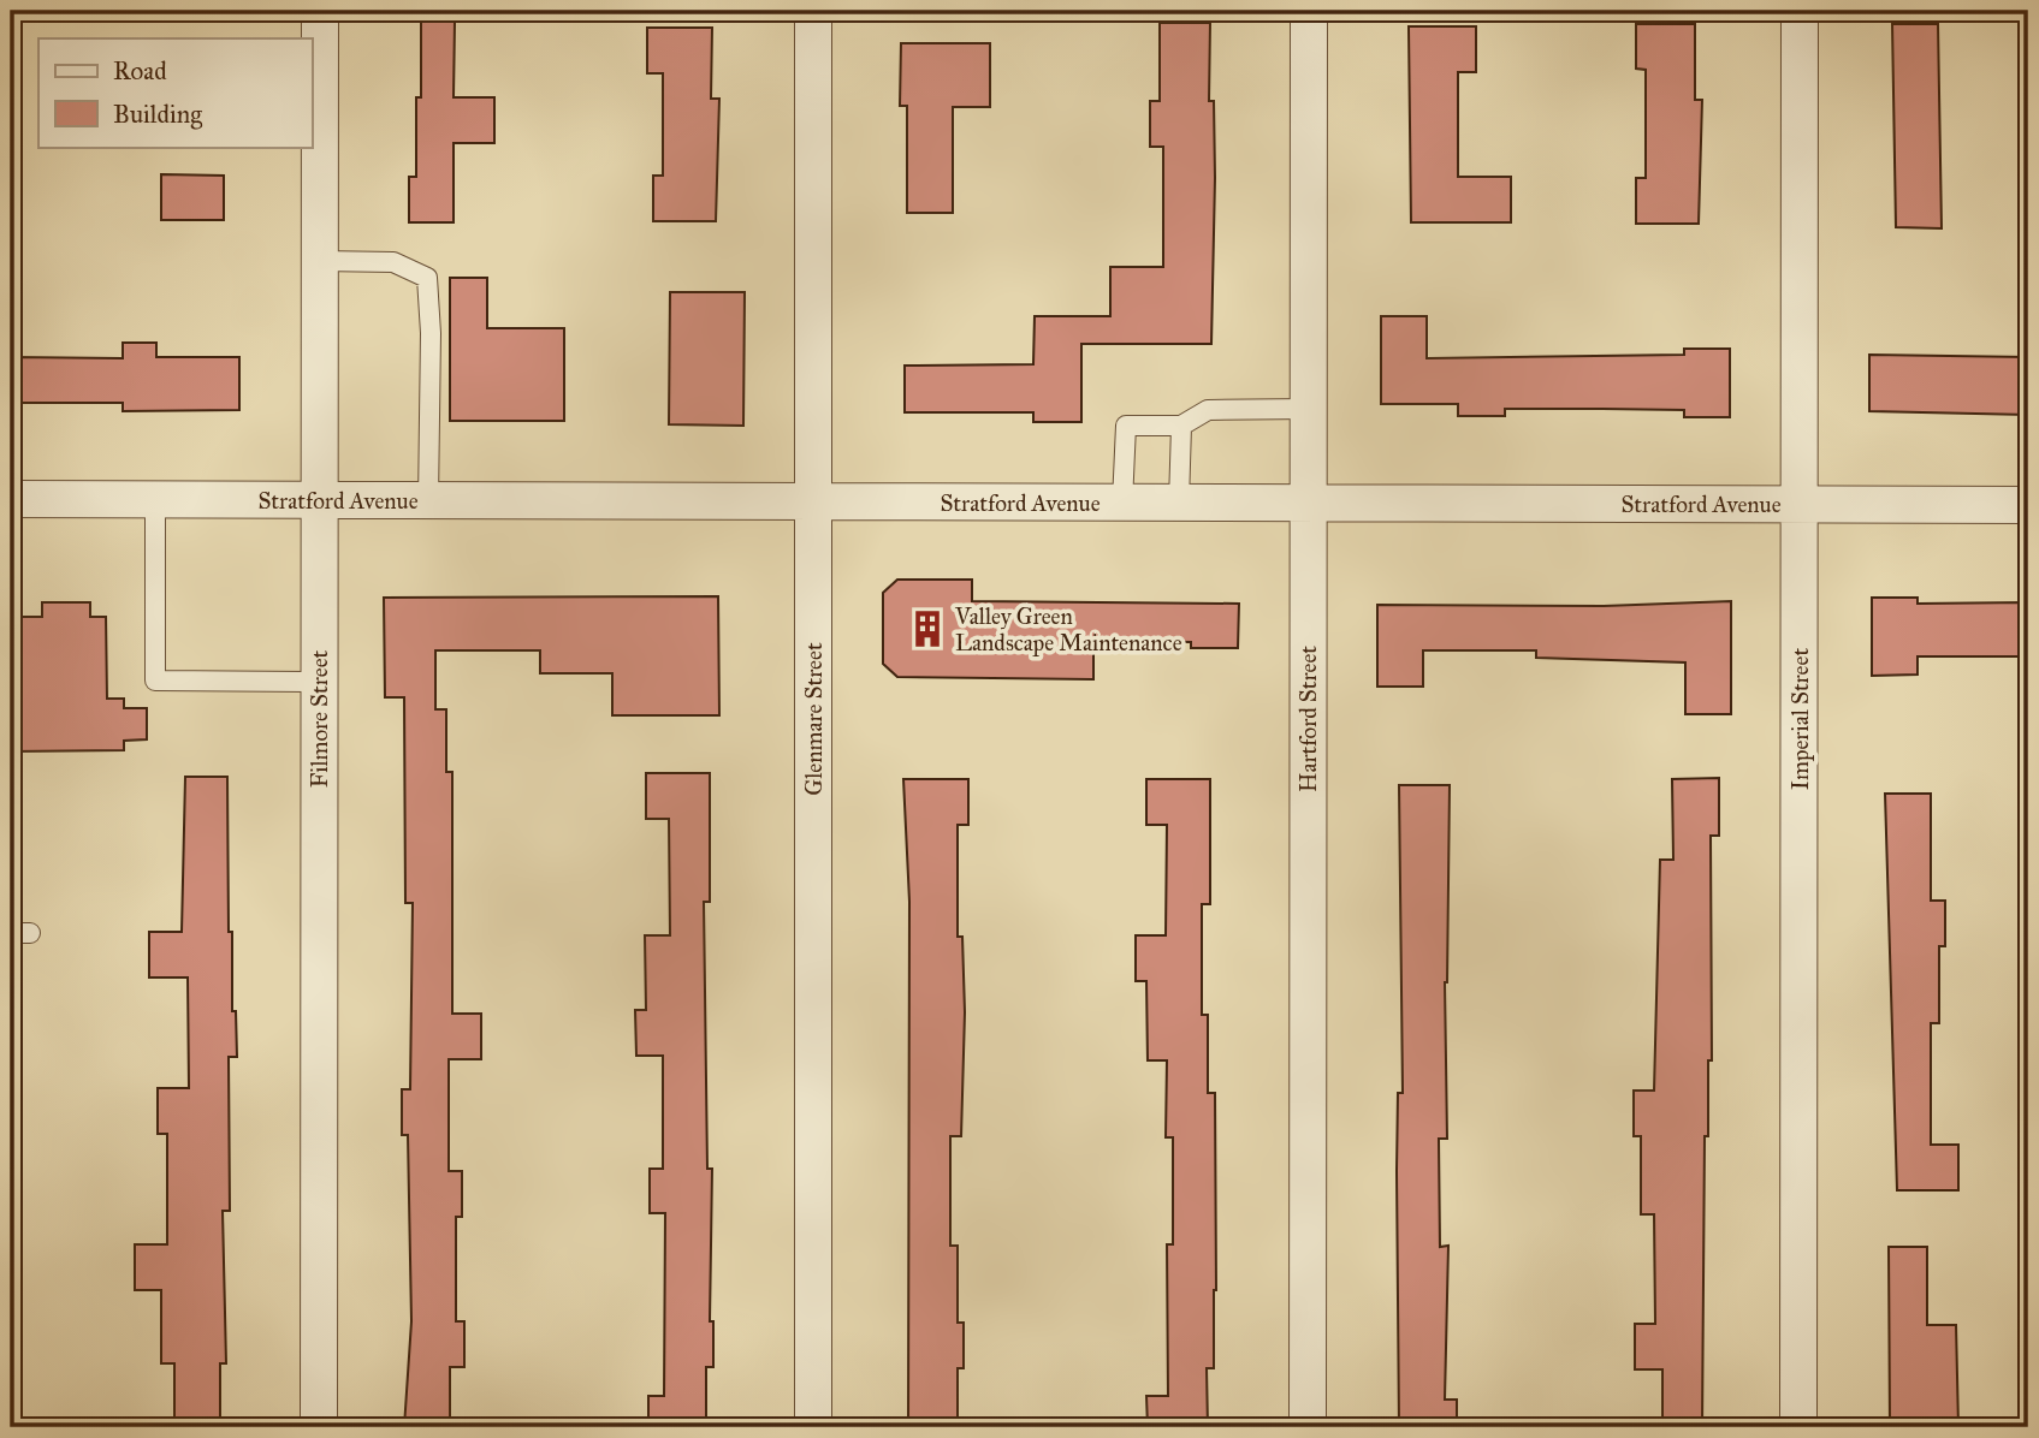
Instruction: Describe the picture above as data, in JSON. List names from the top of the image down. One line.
{"streets":{"street":["Stratford Avenue","Filmore Street","Glenmare Street","Hartford Street","Imperial Street"]},"crossings":[["Stratford Avenue","Filmore Street"],["Stratford Avenue","Glenmare Street"],["Stratford Avenue","Hartford Street"],["Stratford Avenue","Imperial Street"]],"places":{"building":["Valley Green Landscape Maintenance"]},"legend":["Road","Building"]}
